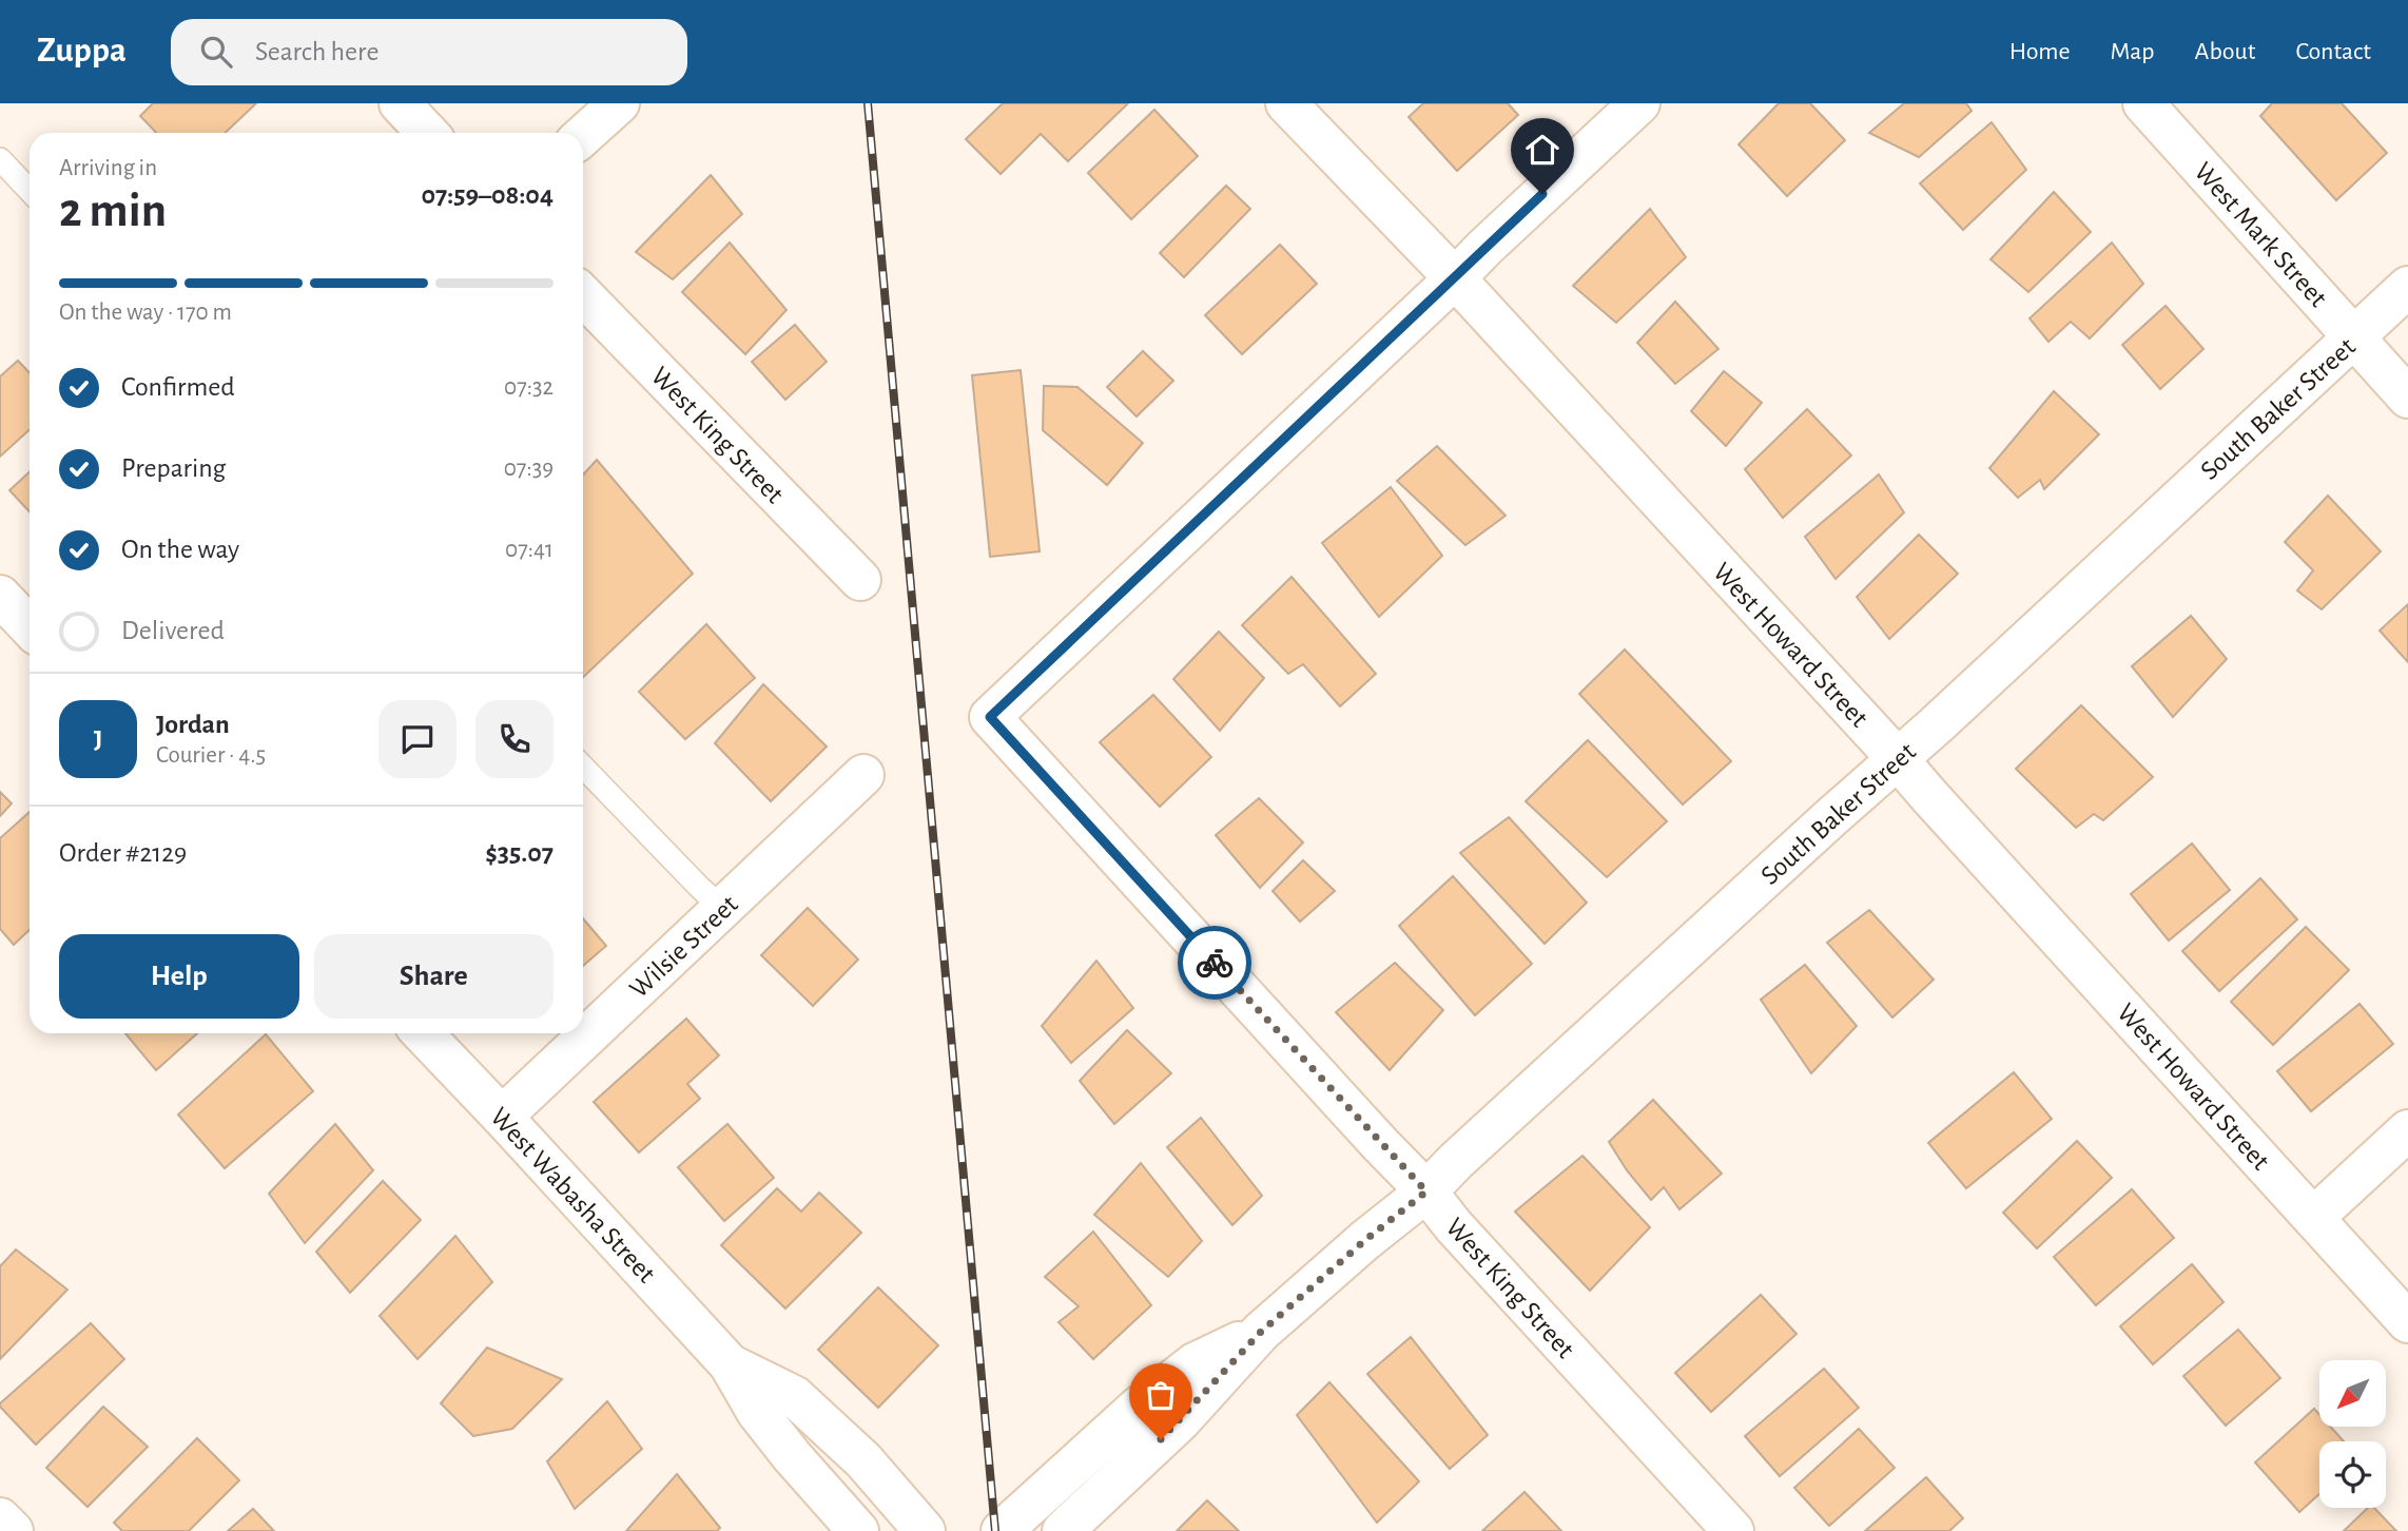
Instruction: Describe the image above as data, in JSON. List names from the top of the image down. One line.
{"streets":{"street":["West Mark Street","South Baker Street","West King Street","West Howard Street","Wilsie Street","West Wabasha Street"]},"crossings":[["West Mark Street","South Baker Street"],["South Baker Street","West King Street"],["South Baker Street","West Howard Street"],["West King Street","West Howard Street"],["Wilsie Street","West Wabasha Street"]],"north":"bottom left","page":{"header":"Zuppa","search":"Search here","nav":["Home","Map","About","Contact"],"heading":["2 min","Arriving in","07:59–08:04"],"panel":["Jordan","Courier · 4.5","Order #2129","$35.07"],"bar":"On the way · 170 m","list":[["Confirmed","07:32"],["Preparing","07:39"],["On the way","07:41"],"Delivered"],"round":"J","buttons":["Help","Share"]}}
